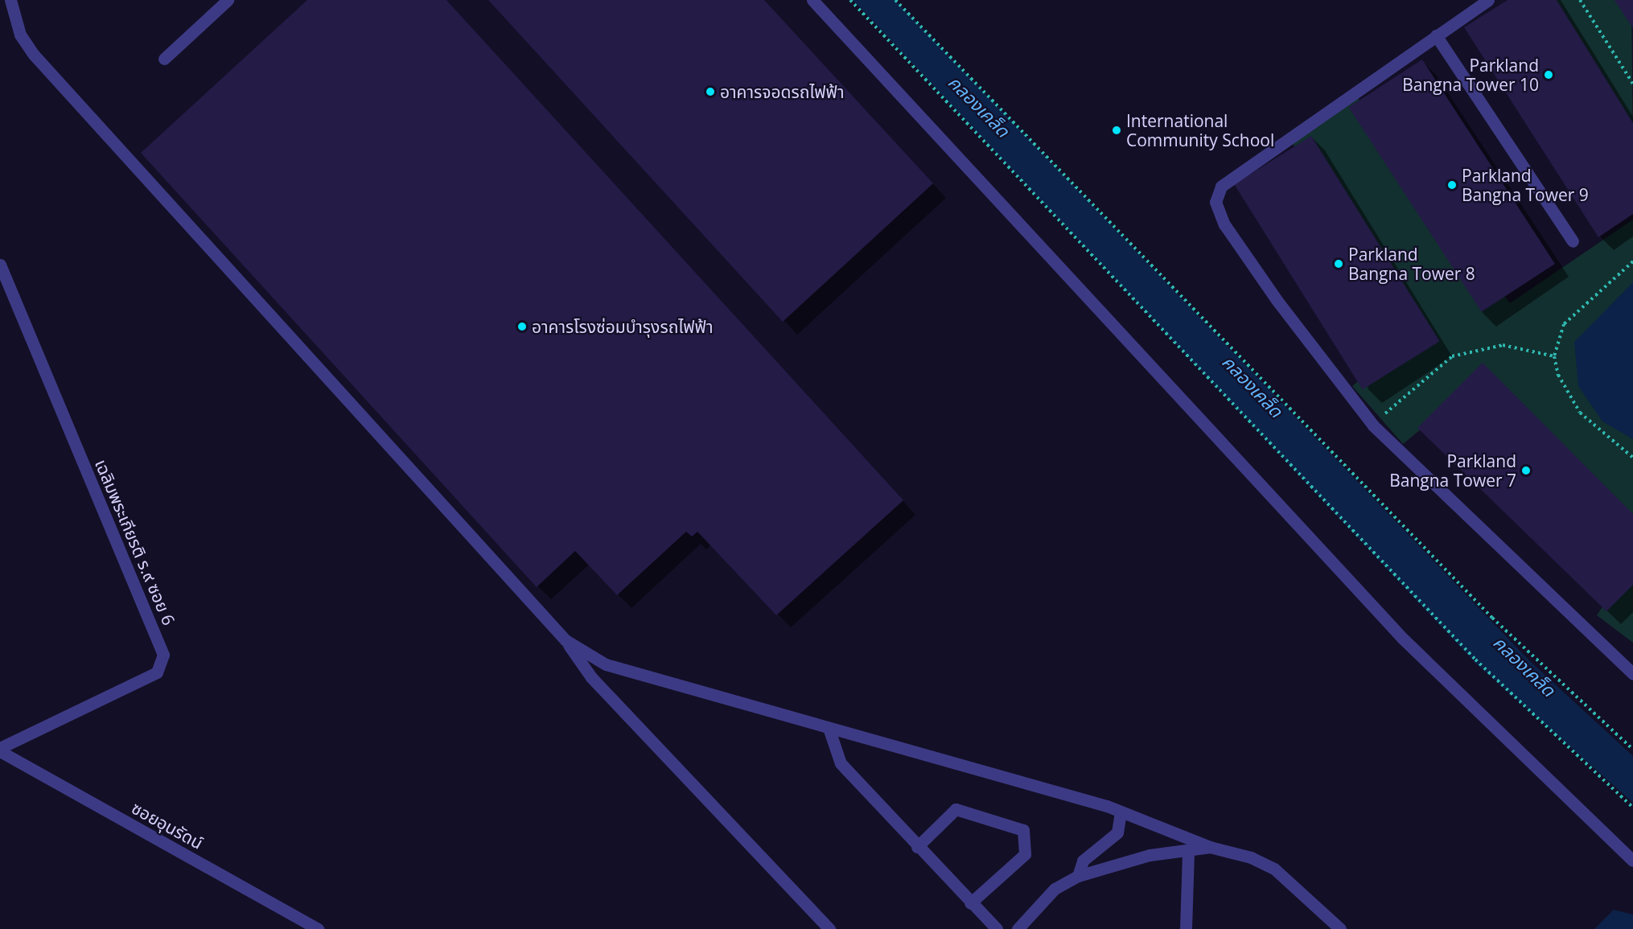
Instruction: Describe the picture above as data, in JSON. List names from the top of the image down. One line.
{"streets":{"street":["เฉลิมพระเกียรติ ร.๙ ซอย 6","ซอยอุนรัดน์"]},"crossings":[["เฉลิมพระเกียรติ ร.๙ ซอย 6","ซอยอุนรัดน์"]],"water":["คลองเคล็ด"],"places":["Parkland Bangna Tower 10","อาคารจอดรถไฟฟ้า","International Community School","Parkland Bangna Tower 9","Parkland Bangna Tower 8","อาคารโรงซ่อมบำรุงรถไฟฟ้า","Parkland Bangna Tower 7"]}
